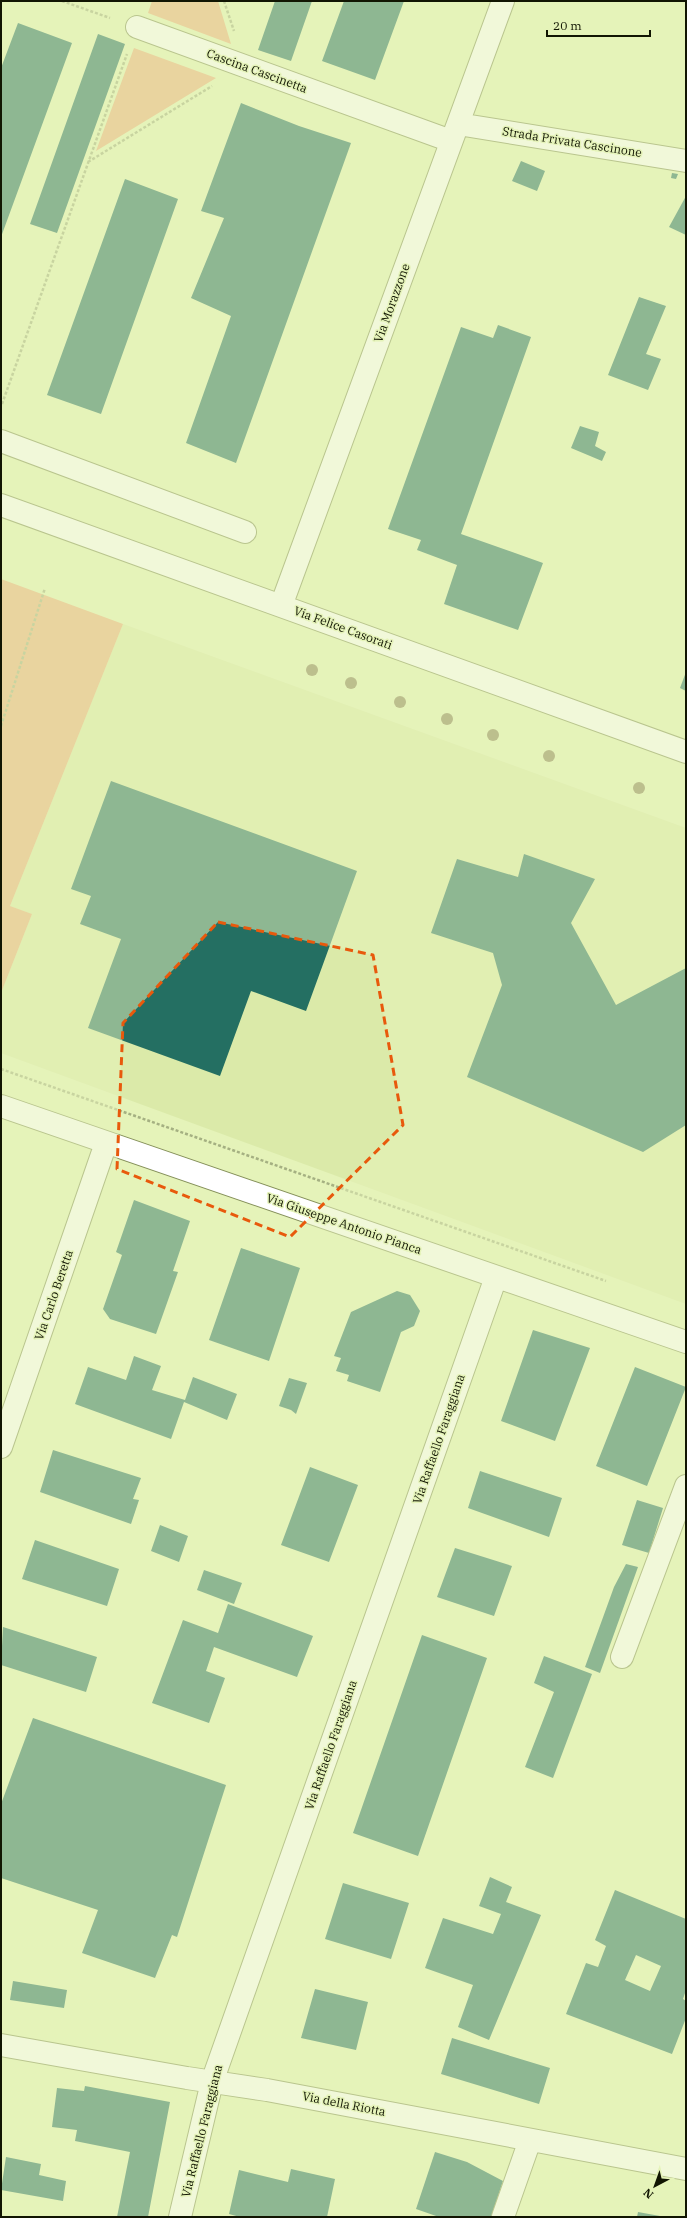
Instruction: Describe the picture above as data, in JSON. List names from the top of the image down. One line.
{"streets":{"street":["Cascina Cascinetta","Strada Privata Cascinone","Via Morazzone","Via Felice Casorati","Via Giuseppe Antonio Pianca","Via Carlo Beretta","Via Raffaello Faraggiana","Via della Riotta"]},"crossings":[["Cascina Cascinetta","Strada Privata Cascinone"],["Cascina Cascinetta","Via Morazzone"],["Strada Privata Cascinone","Via Morazzone"],["Via Morazzone","Via Felice Casorati"],["Via Giuseppe Antonio Pianca","Via Carlo Beretta"],["Via Giuseppe Antonio Pianca","Via Raffaello Faraggiana"],["Via Raffaello Faraggiana","Via della Riotta"]],"scale_bar":"20 m","north":"bottom left"}
